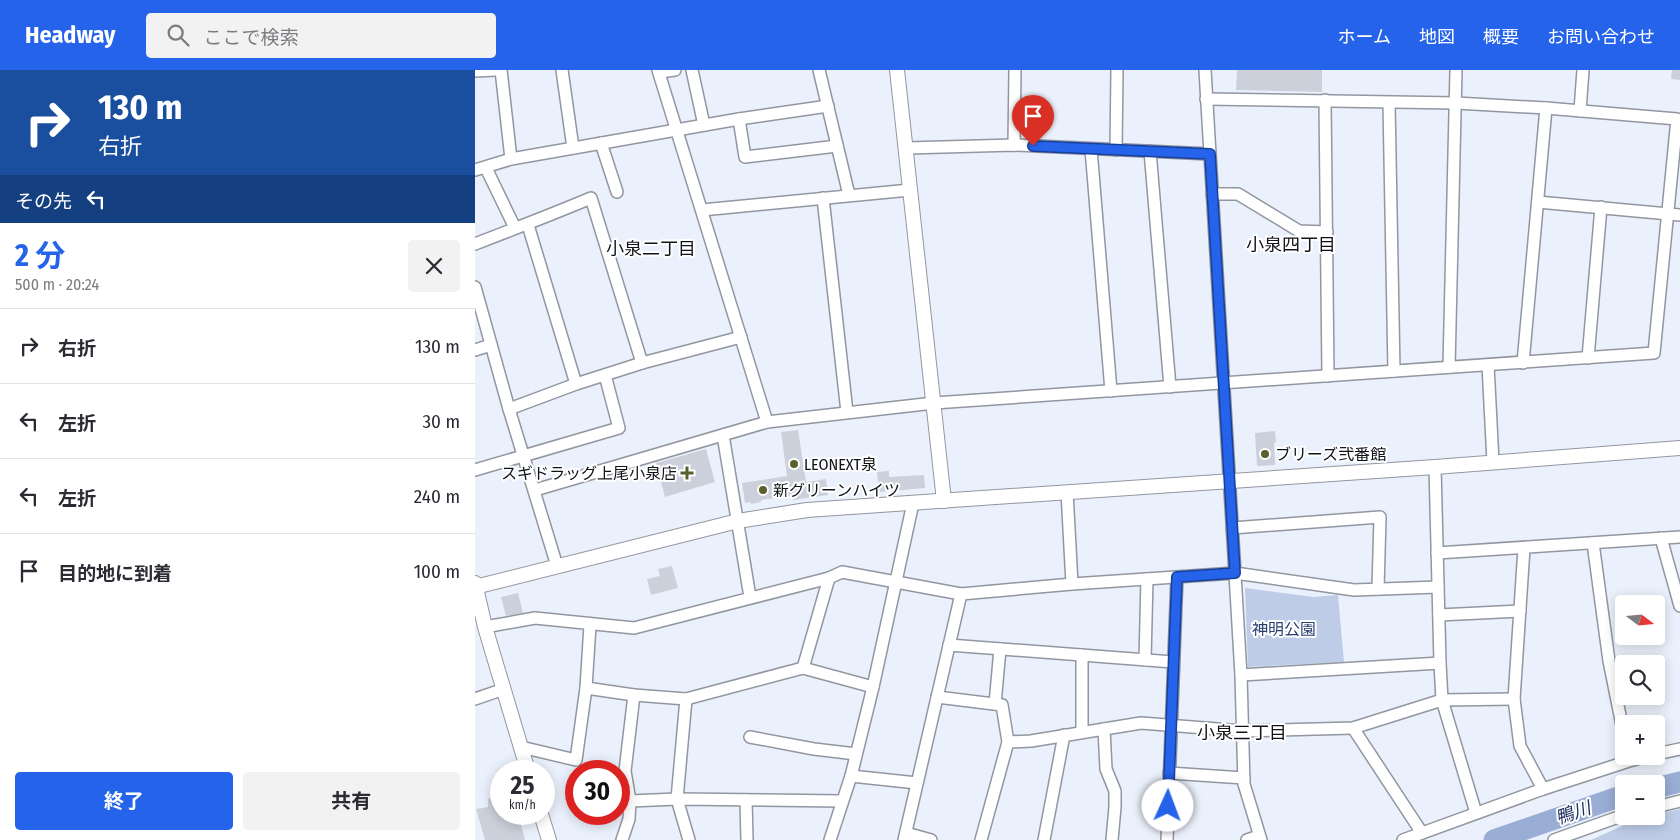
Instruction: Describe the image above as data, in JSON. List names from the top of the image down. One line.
{"districts":["小泉四丁目","小泉二丁目","小泉三丁目"],"water":["鴨川"],"parks":["神明公園"],"places":{"other":["ブリーズ弐番館","LEONEXT泉","新グリーンハイツ"],"health":["スギドラッグ上尾小泉店"]},"north":"right","page":{"header":"Headway","search":"ここで検索","nav":["ホーム","地図","概要","お問い合わせ"],"turn":["130 m","右折"],"then":"その先","heading":["2 分","500 m · 20:24"],"list":[{"name":"右折","value":"130 m"},{"name":"左折","value":"30 m"},{"name":"左折","value":"240 m"},{"name":"目的地に到着","value":"100 m"}],"map_buttons":["+","−"],"speed":"25 km/h","limit":"30","buttons":["終了","共有"]}}
